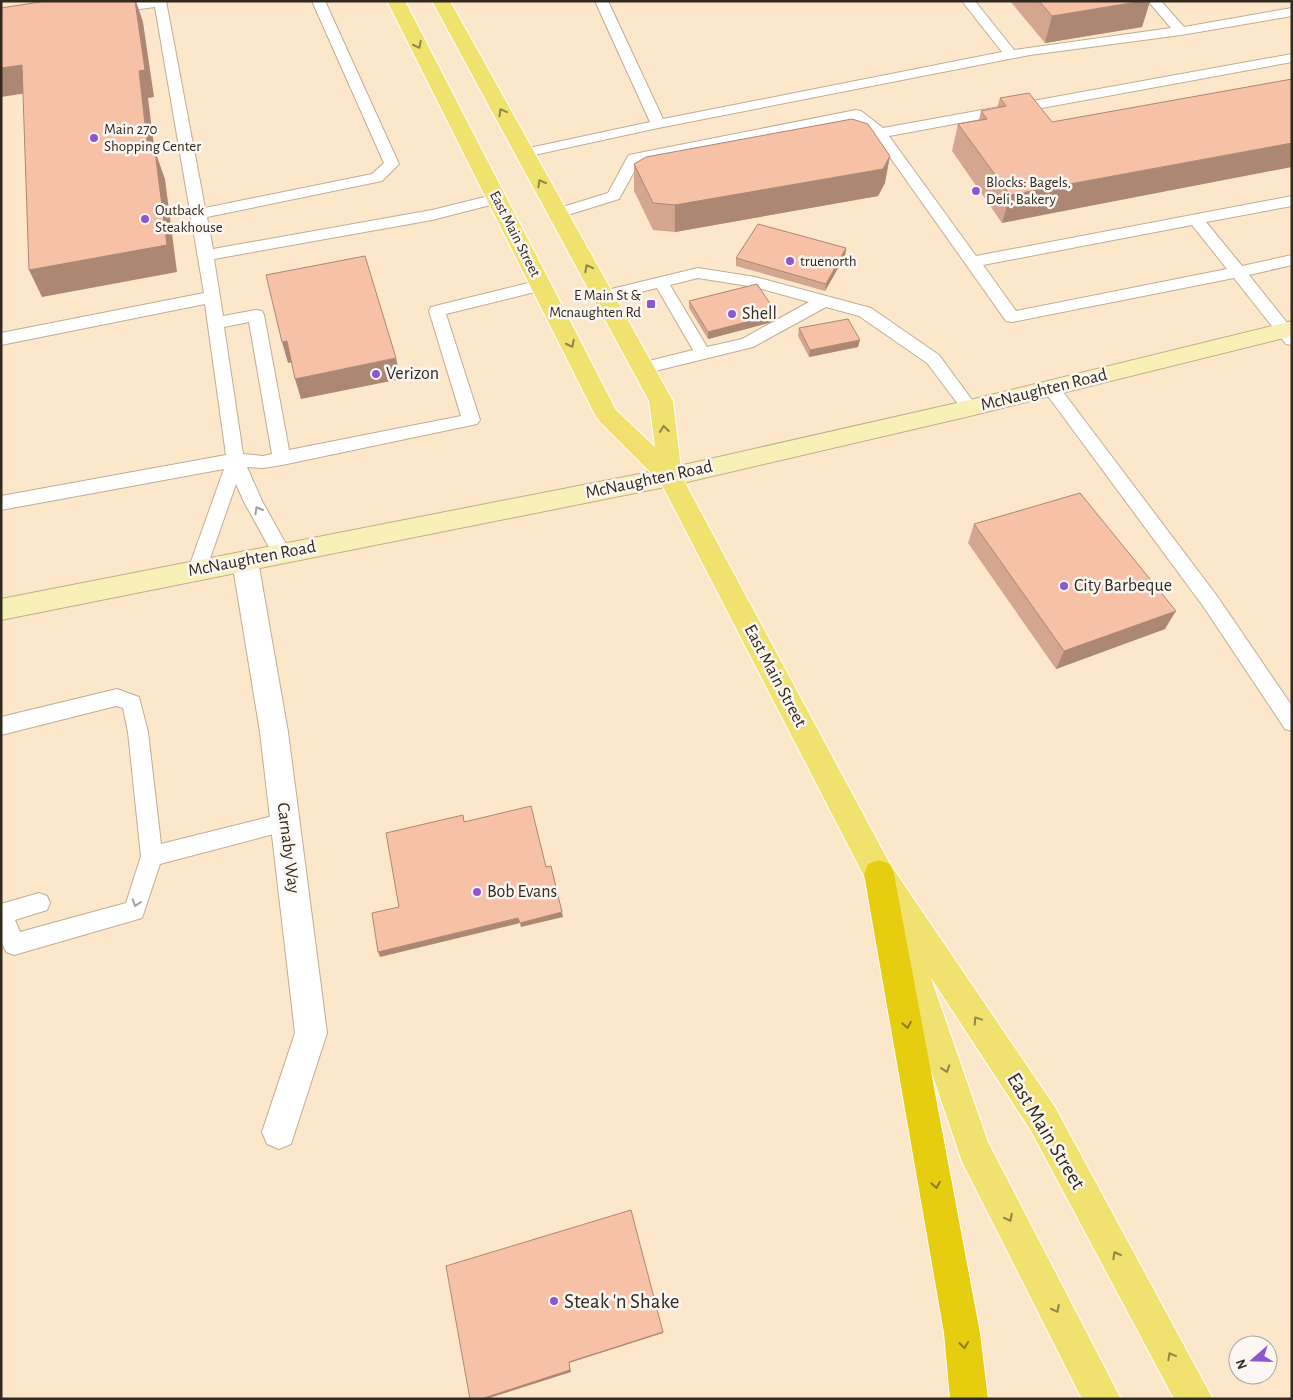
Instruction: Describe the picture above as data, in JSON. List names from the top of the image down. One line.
{"streets":{"main road":["East Main Street"],"street":["McNaughten Road","Carnaby Way"]},"crossings":[["East Main Street","McNaughten Road"],["McNaughten Road","Carnaby Way"]],"places":{"other":["Main 270 Shopping Center","Blocks: Bagels, Deli, Bakery","Outback Steakhouse","truenorth","Shell","Verizon","City Barbeque","Bob Evans","Steak 'n Shake"],"transit":["E Main St & Mcnaughten Rd"]},"north":"left"}
